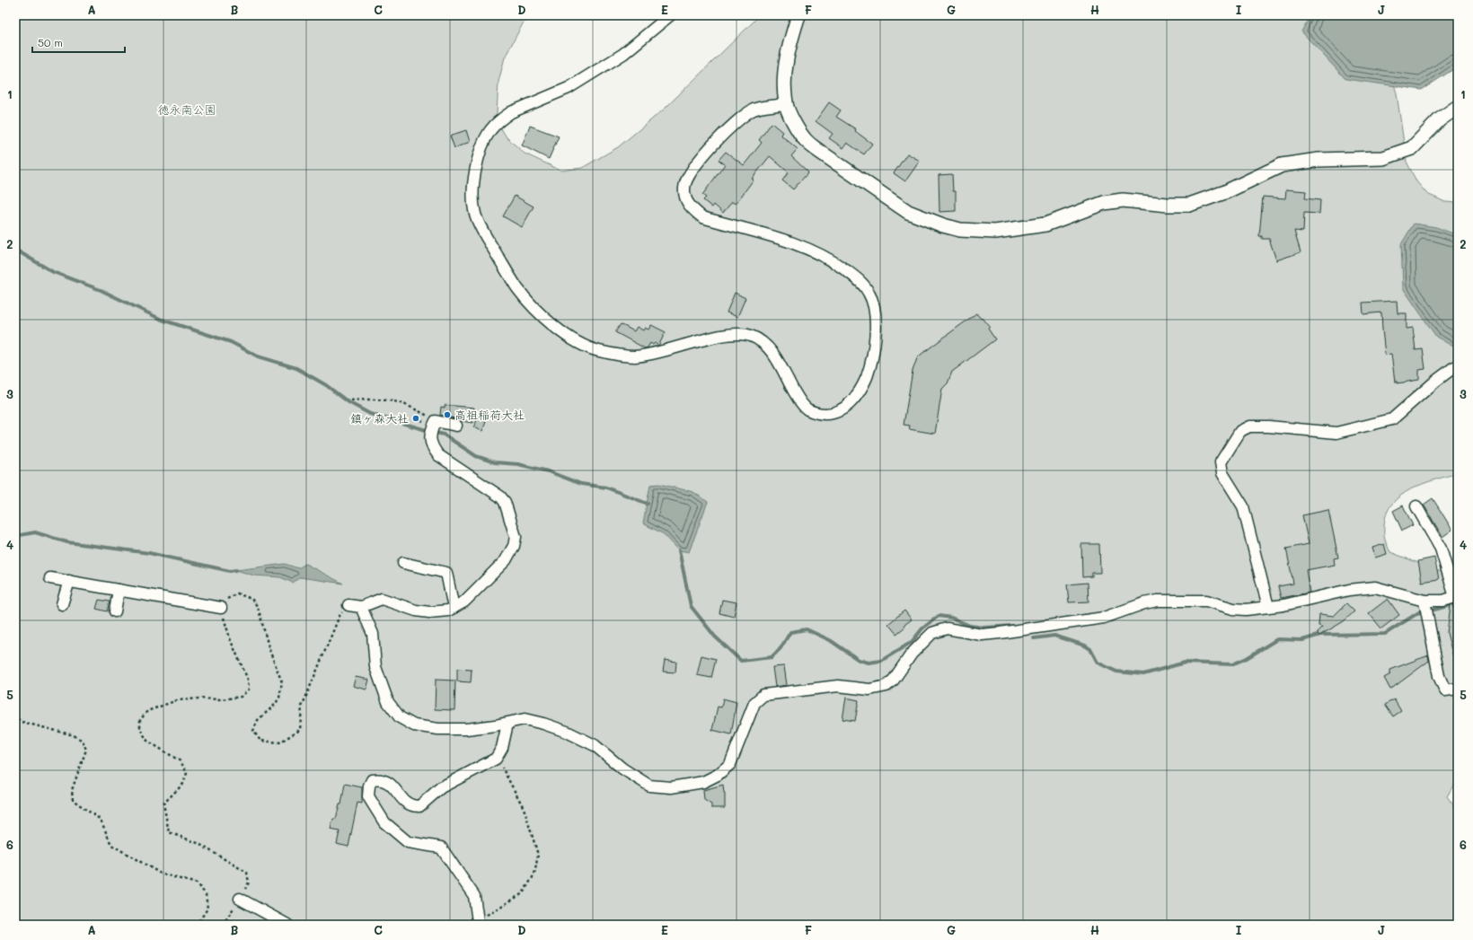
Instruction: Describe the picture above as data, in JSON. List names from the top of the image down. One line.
{"parks":["徳永南公園"],"places":["高祖稲荷大社","鎮ヶ森大社"],"scale_bar":"50 m","grid":{"columns":["A","B","C","D","E","F","G","H","I","J"],"rows":["1","2","3","4","5","6"]}}
